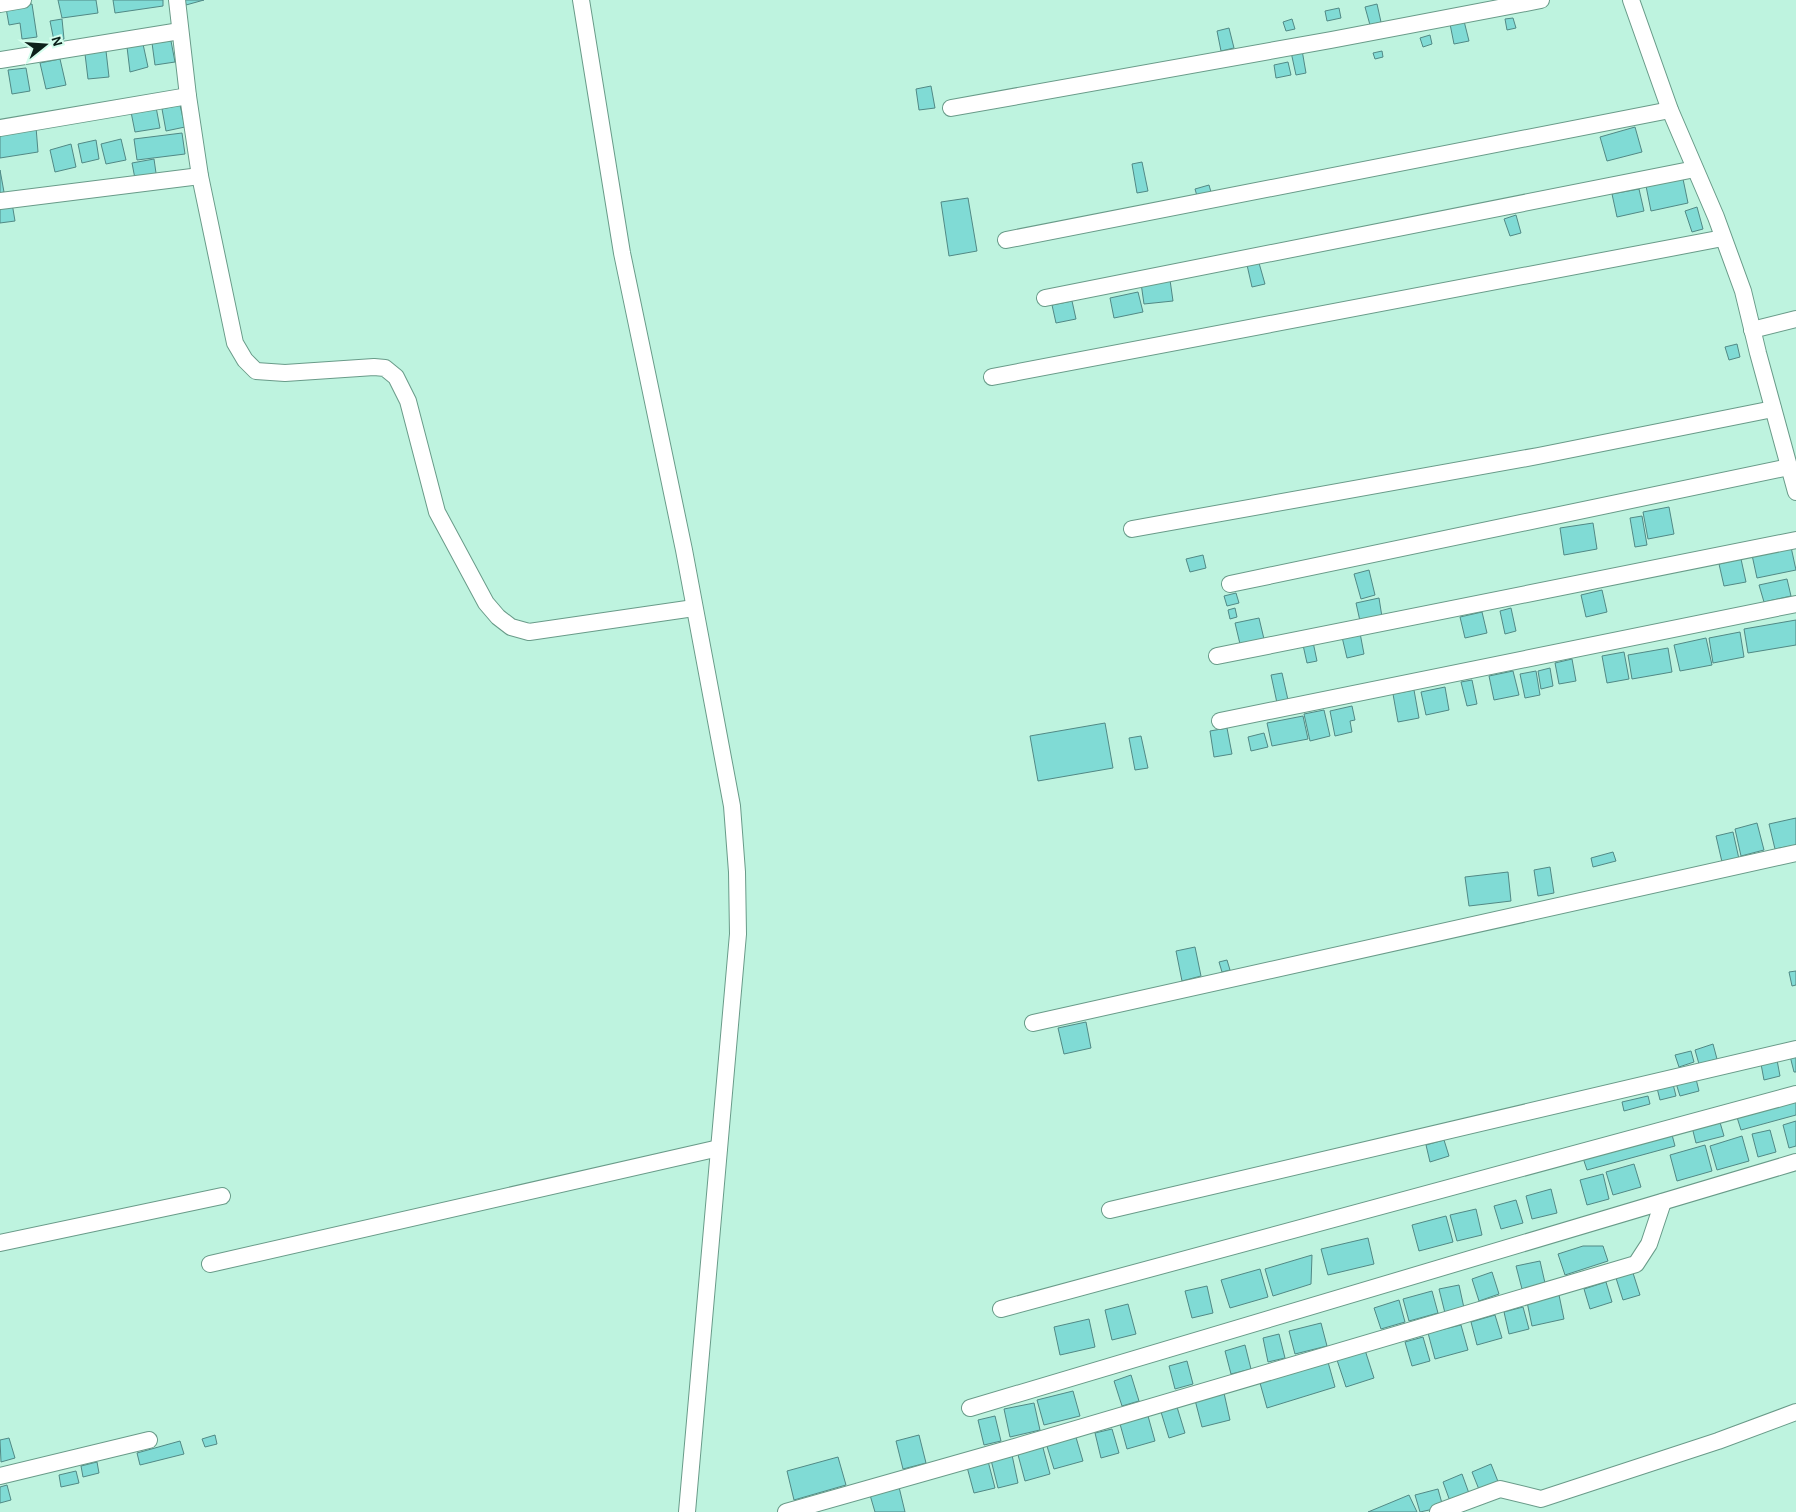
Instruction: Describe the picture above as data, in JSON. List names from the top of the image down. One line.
{"north":"right"}
